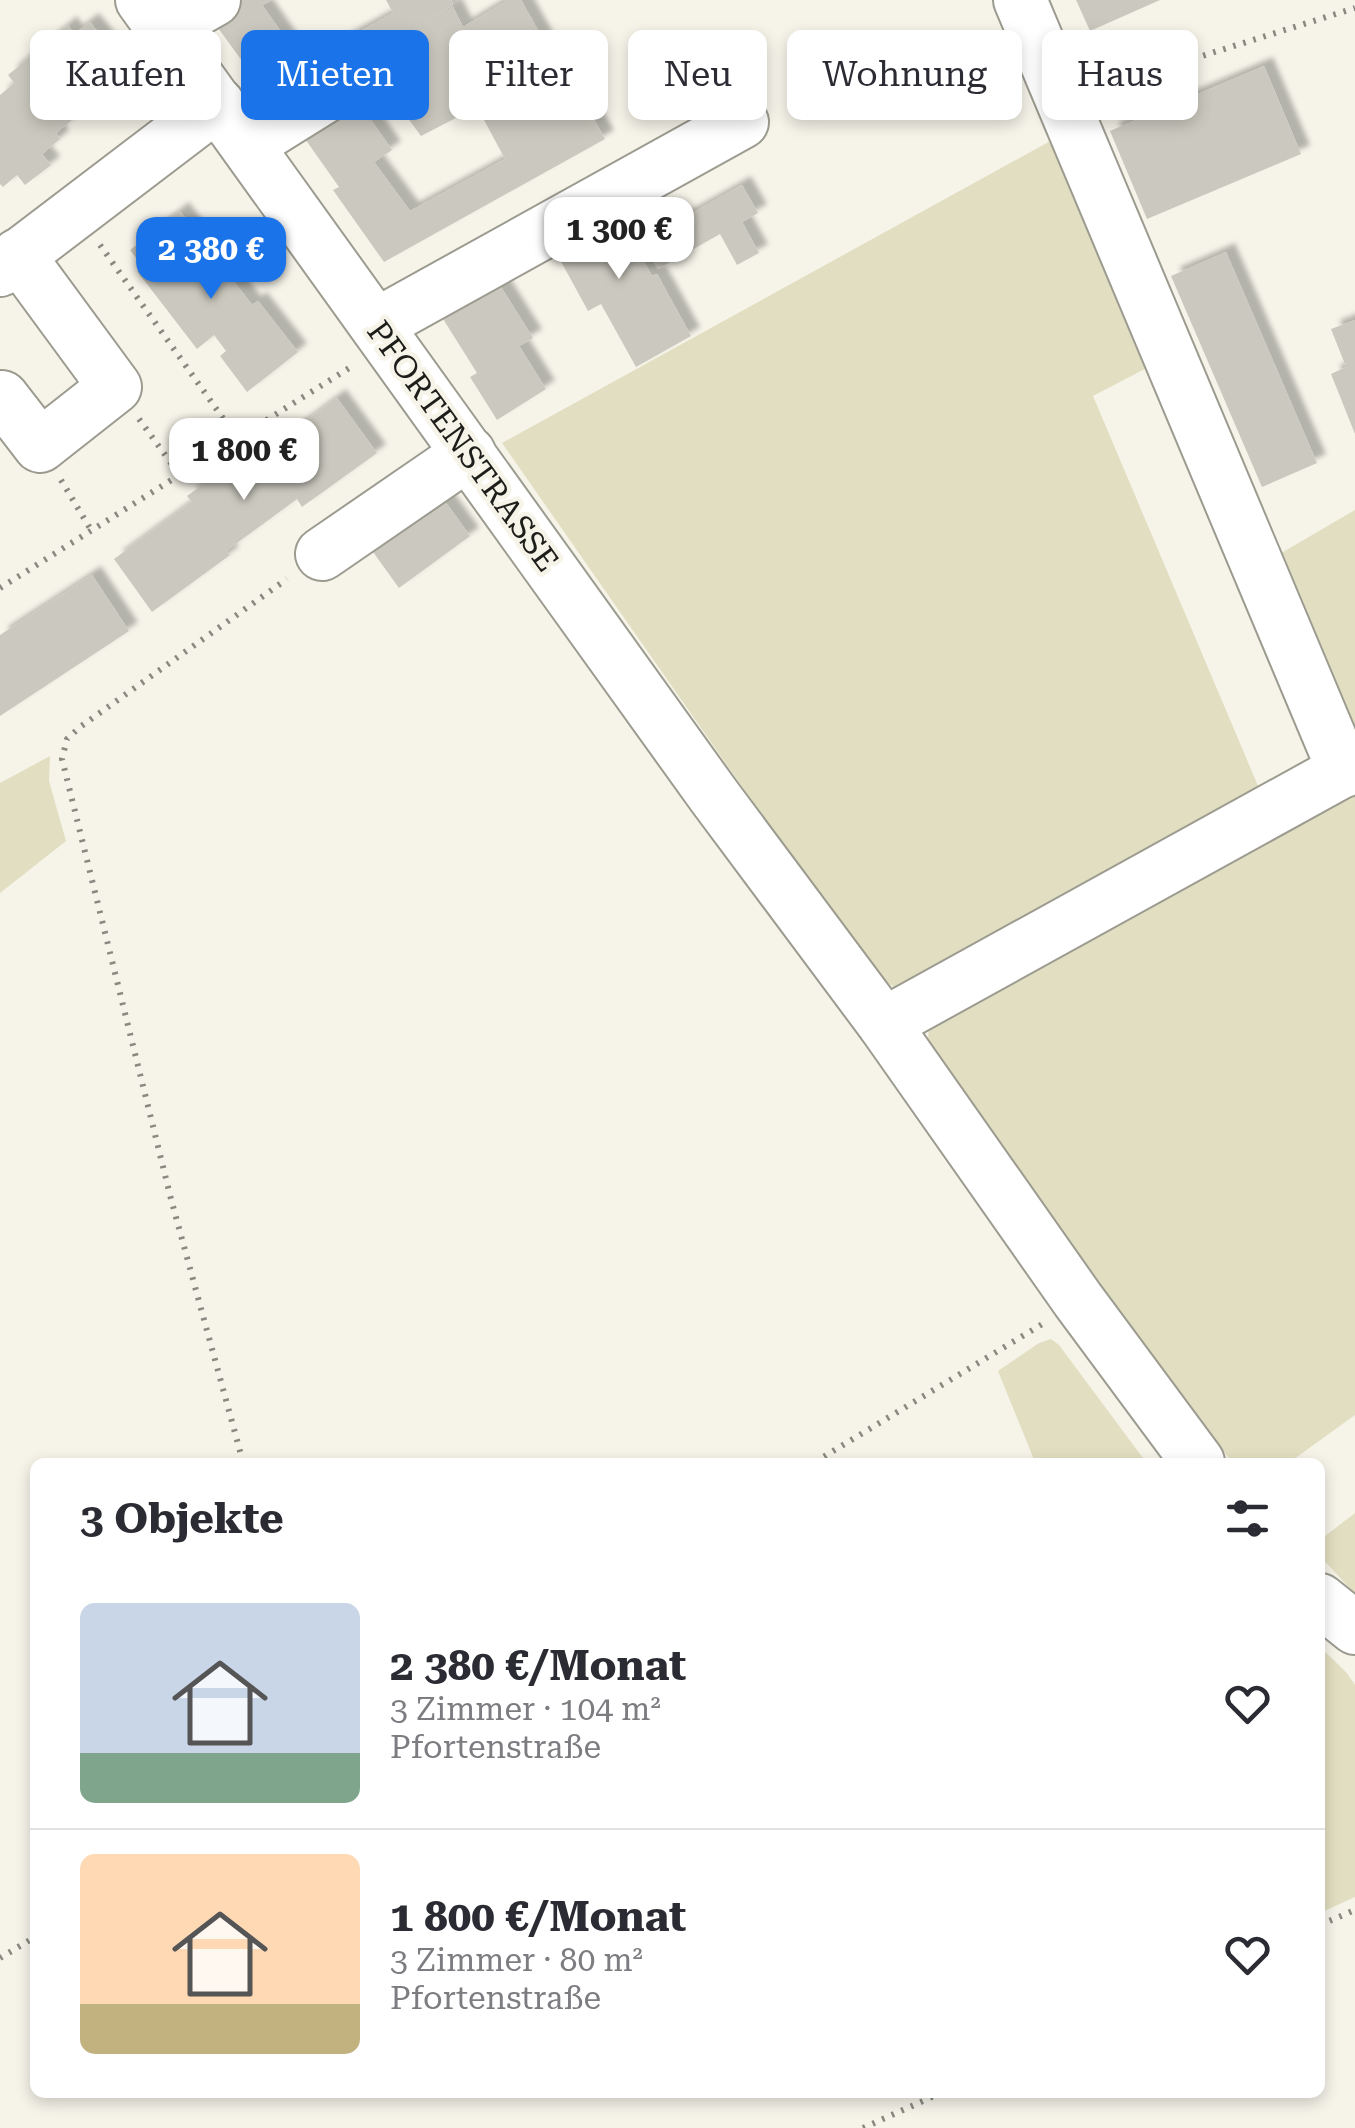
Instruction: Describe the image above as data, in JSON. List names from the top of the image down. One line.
{"streets":{"street":["PFORTENSTRASSE"]},"page":{"chip":["Kaufen","Mieten","Filter","Neu","Wohnung","Haus"],"price":["1 300 €","2 380 €","1 800 €"],"heading":"3 Objekte","list":[{"name":"2 380 €/Monat","note":"3 Zimmer · 104 m² · Pfortenstraße"},{"name":"1 800 €/Monat","note":"3 Zimmer · 80 m² · Pfortenstraße"}]}}
